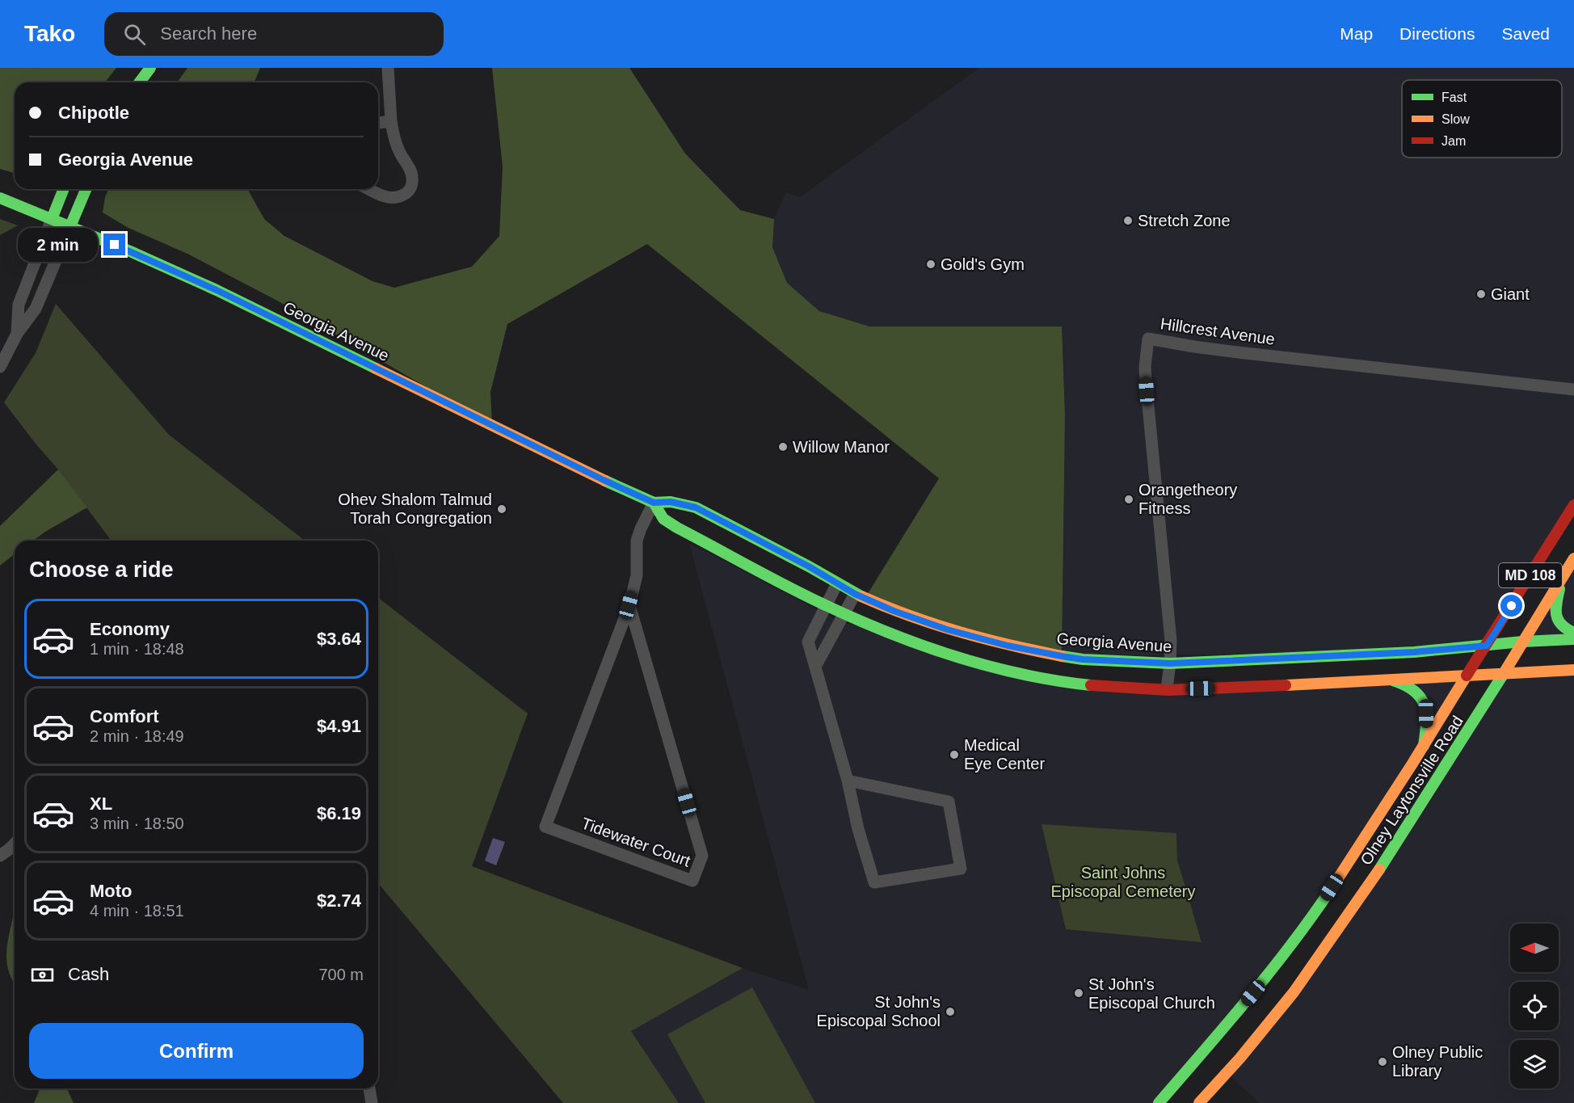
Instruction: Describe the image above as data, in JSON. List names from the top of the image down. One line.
{"streets":{"main road":["Georgia Avenue","MD 108","Olney Laytonsville Road"],"street":["Hillcrest Avenue","Tidewater Court"]},"crossings":[["Georgia Avenue","Hillcrest Avenue"],["Georgia Avenue","MD 108"],["Georgia Avenue","Olney Laytonsville Road"],["Georgia Avenue","Tidewater Court"],["MD 108","Olney Laytonsville Road"]],"parks":["Saint Johns Episcopal Cemetery"],"places":["Stretch Zone","Gold's Gym","Giant","Willow Manor","Orangetheory Fitness","Ohev Shalom Talmud Torah Congregation","Medical Eye Center","St John's Episcopal Church","St John's Episcopal School","Olney Public Library"],"legend":["Fast","Slow","Jam"],"north":"left","page":{"header":"Tako","search":"Search here","nav":["Map","Directions","Saved"],"banner":["Chipotle","Georgia Avenue"],"bubble":"2 min","heading":"Choose a ride","list":[{"name":"Economy","note":"1 min · 18:48","value":"$3.64"},{"name":"Comfort","note":"2 min · 18:49","value":"$4.91"},{"name":"XL","note":"3 min · 18:50","value":"$6.19"},{"name":"Moto","note":"4 min · 18:51","value":"$2.74"}],"pay":["Cash","700 m"],"buttons":"Confirm"}}
